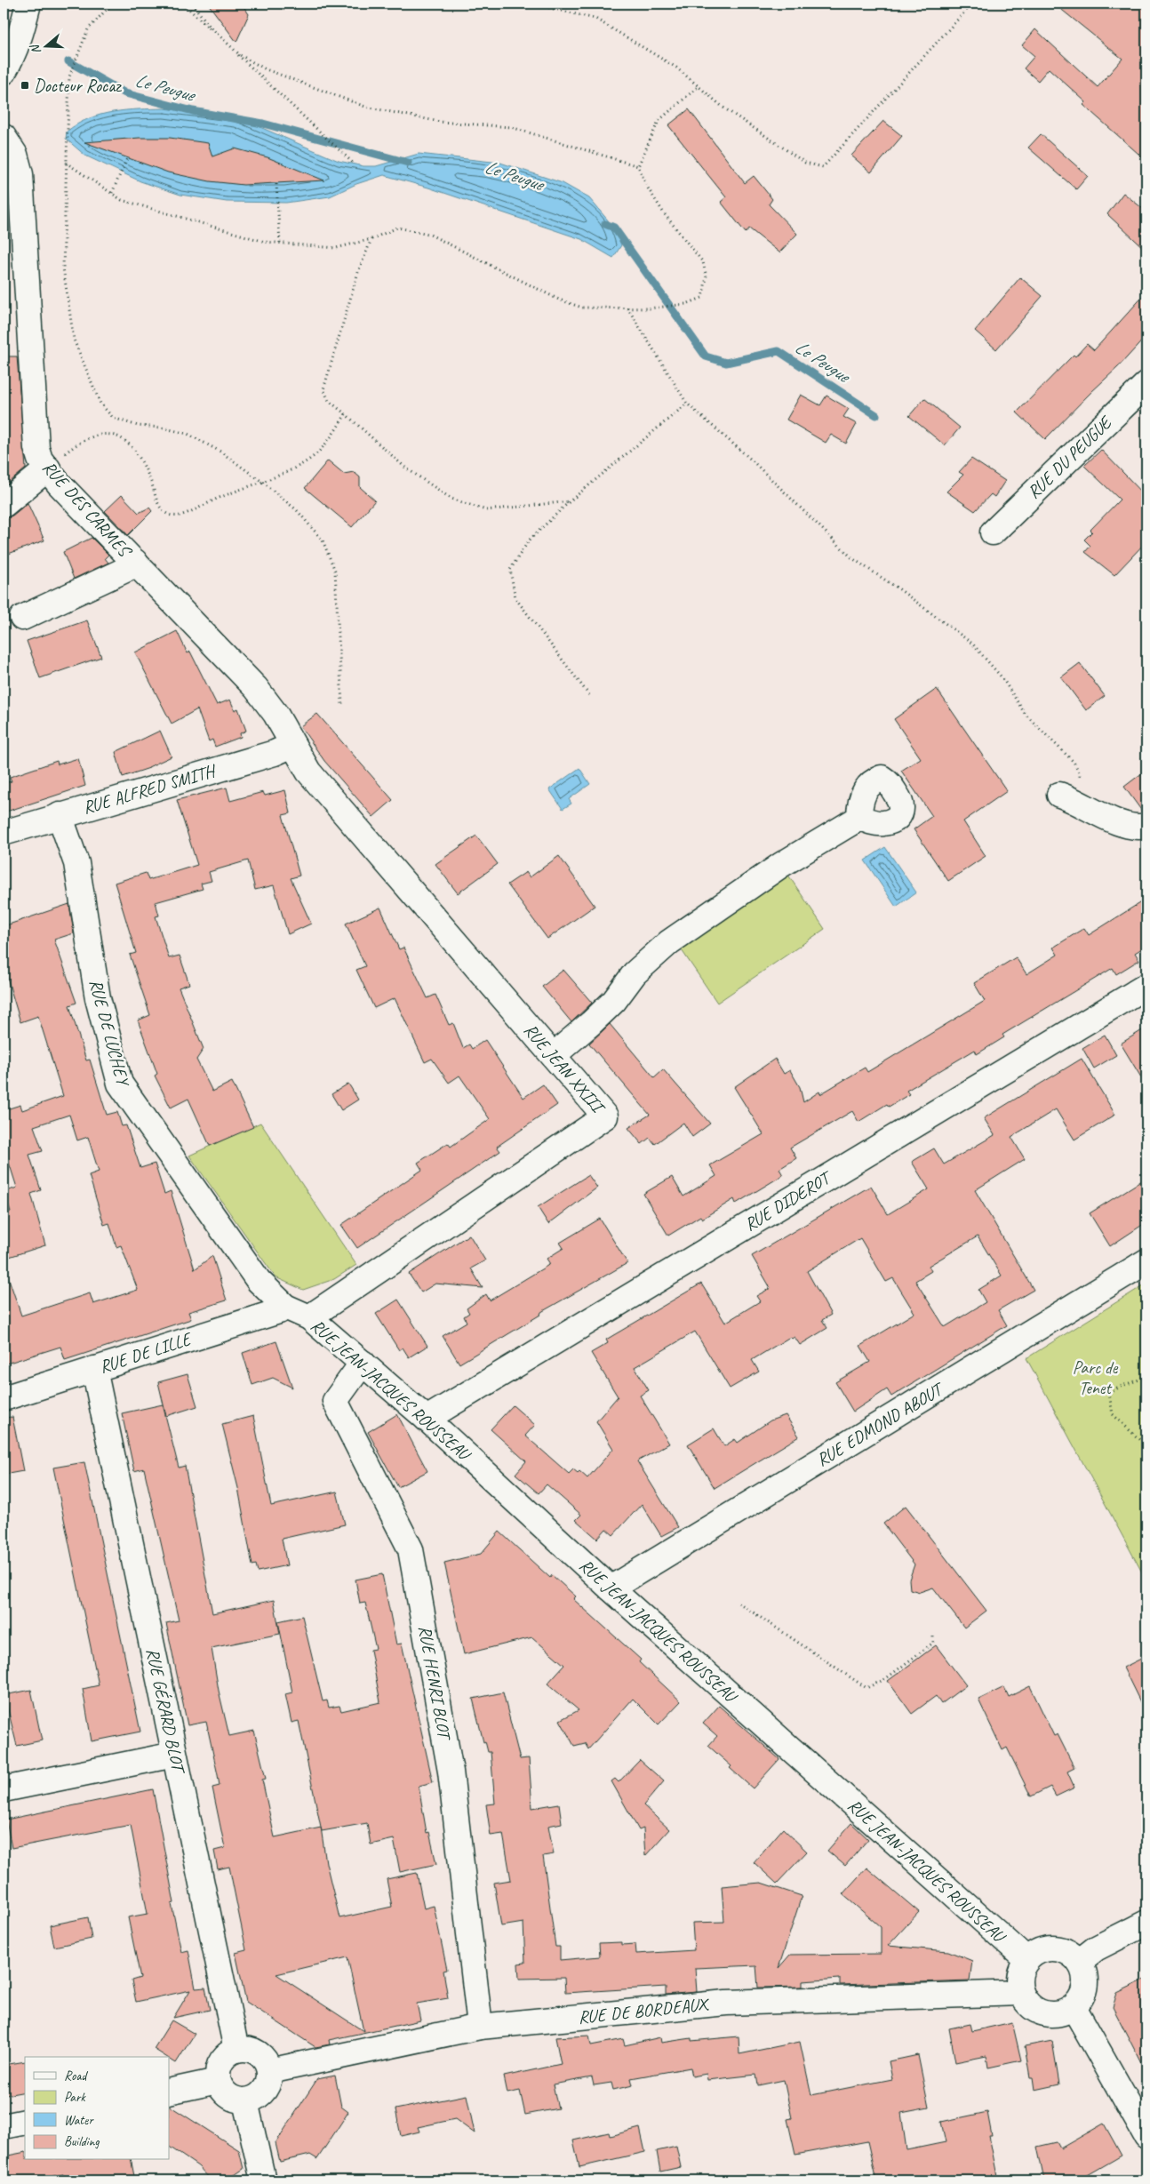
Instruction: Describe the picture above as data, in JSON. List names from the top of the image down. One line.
{"streets":{"street":["RUE DU PEUGUE","RUE DES CARMES","RUE ALFRED SMITH","RUE DE LUCHEY","RUE JEAN XXIII","RUE DIDEROT","RUE DE LILLE","RUE JEAN-JACQUES ROUSSEAU","RUE EDMOND ABOUT","RUE HENRI BLOT","RUE GÉRARD BLOT","RUE DE BORDEAUX"]},"crossings":[["RUE DES CARMES","RUE ALFRED SMITH"],["RUE DES CARMES","RUE JEAN XXIII"],["RUE ALFRED SMITH","RUE DE LUCHEY"],["RUE ALFRED SMITH","RUE JEAN XXIII"],["RUE DE LUCHEY","RUE DE LILLE"],["RUE DE LUCHEY","RUE JEAN-JACQUES ROUSSEAU"],["RUE JEAN XXIII","RUE JEAN-JACQUES ROUSSEAU"],["RUE DIDEROT","RUE JEAN-JACQUES ROUSSEAU"],["RUE DE LILLE","RUE JEAN-JACQUES ROUSSEAU"],["RUE DE LILLE","RUE GÉRARD BLOT"],["RUE JEAN-JACQUES ROUSSEAU","RUE EDMOND ABOUT"],["RUE JEAN-JACQUES ROUSSEAU","RUE HENRI BLOT"],["RUE JEAN-JACQUES ROUSSEAU","RUE DE BORDEAUX"],["RUE HENRI BLOT","RUE DE BORDEAUX"],["RUE GÉRARD BLOT","RUE DE BORDEAUX"]],"water":["Le Peugue"],"parks":["Parc de Tenet"],"places":{"transit":["Docteur Rocaz"]},"legend":["Road","Park","Water","Building"],"north":"left"}
